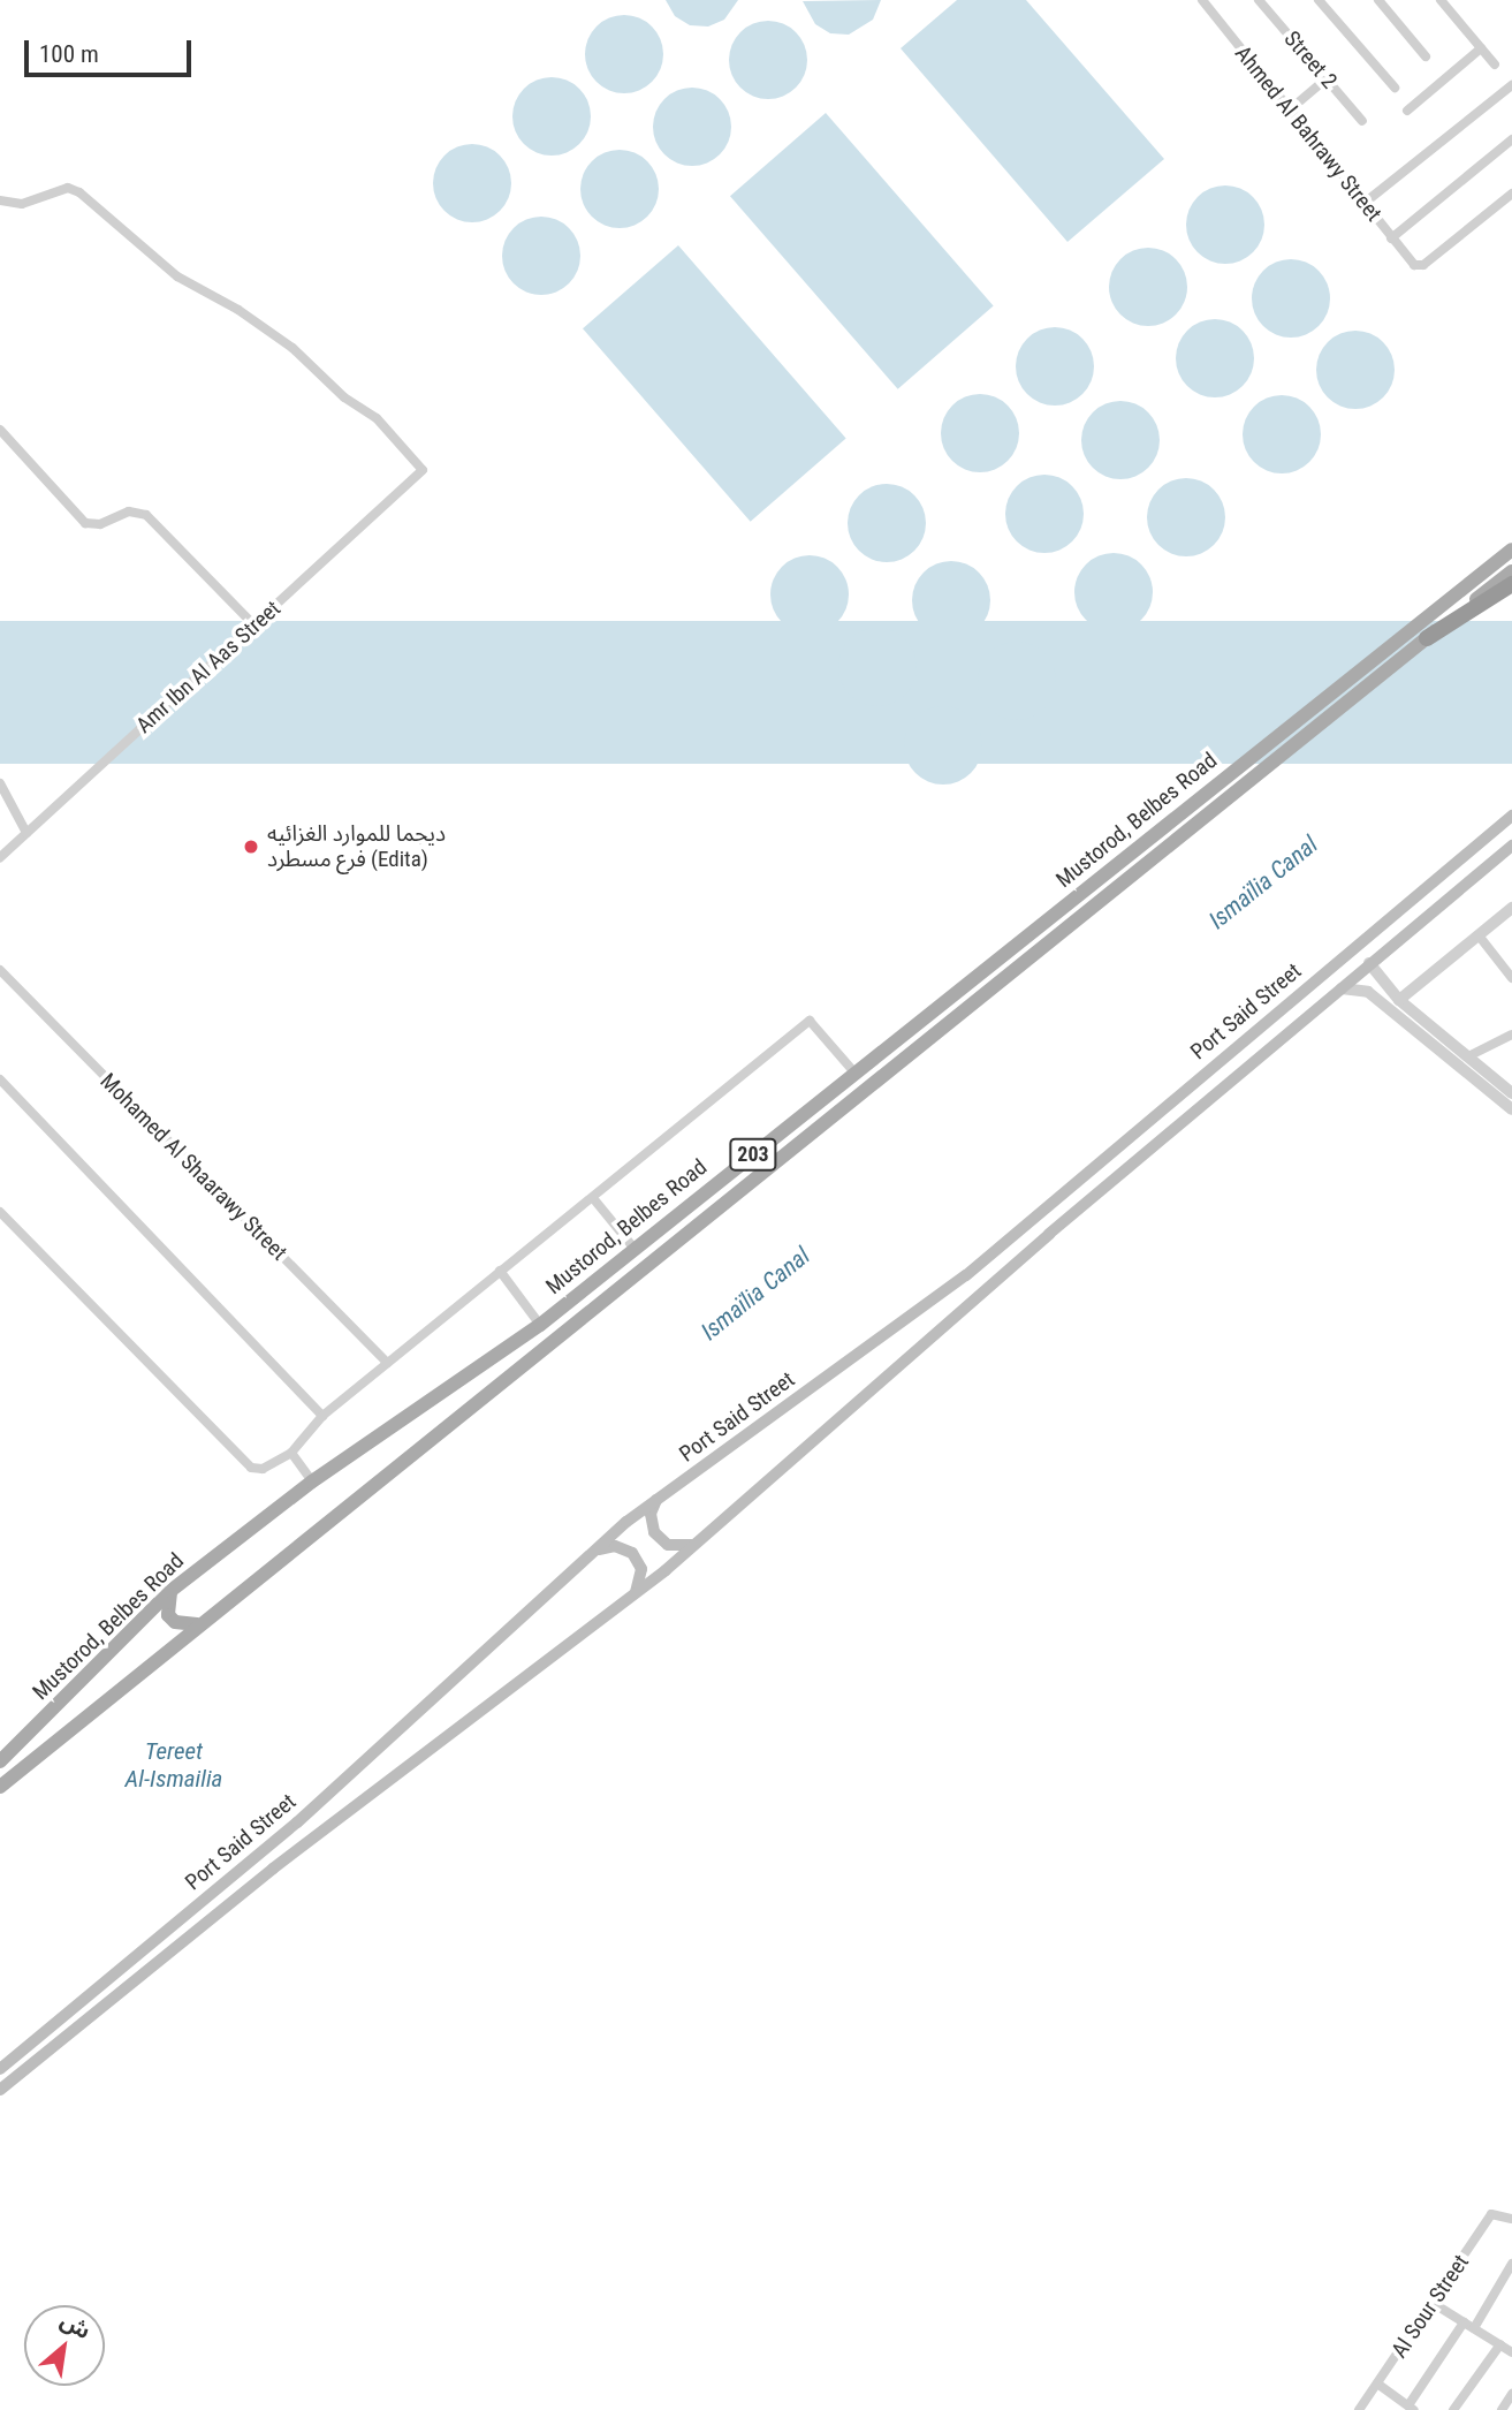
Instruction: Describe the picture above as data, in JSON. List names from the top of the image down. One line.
{"streets":{"main road":["Mustorod, Belbes Road","Port Said Street","203"],"street":["Street 2","Ahmed Al Bahrawy Street","Amr Ibn Al Aas Street","Mohamed Al Shaarawy Street","Al Sour Street"]},"water":["Ismaïlia Canal","Tereet Al-Ismailia"],"places":["ديجما للموارد الغزائيه فرع مسطرد (Edita)"],"scale_bar":"100 m","north":"top right"}
